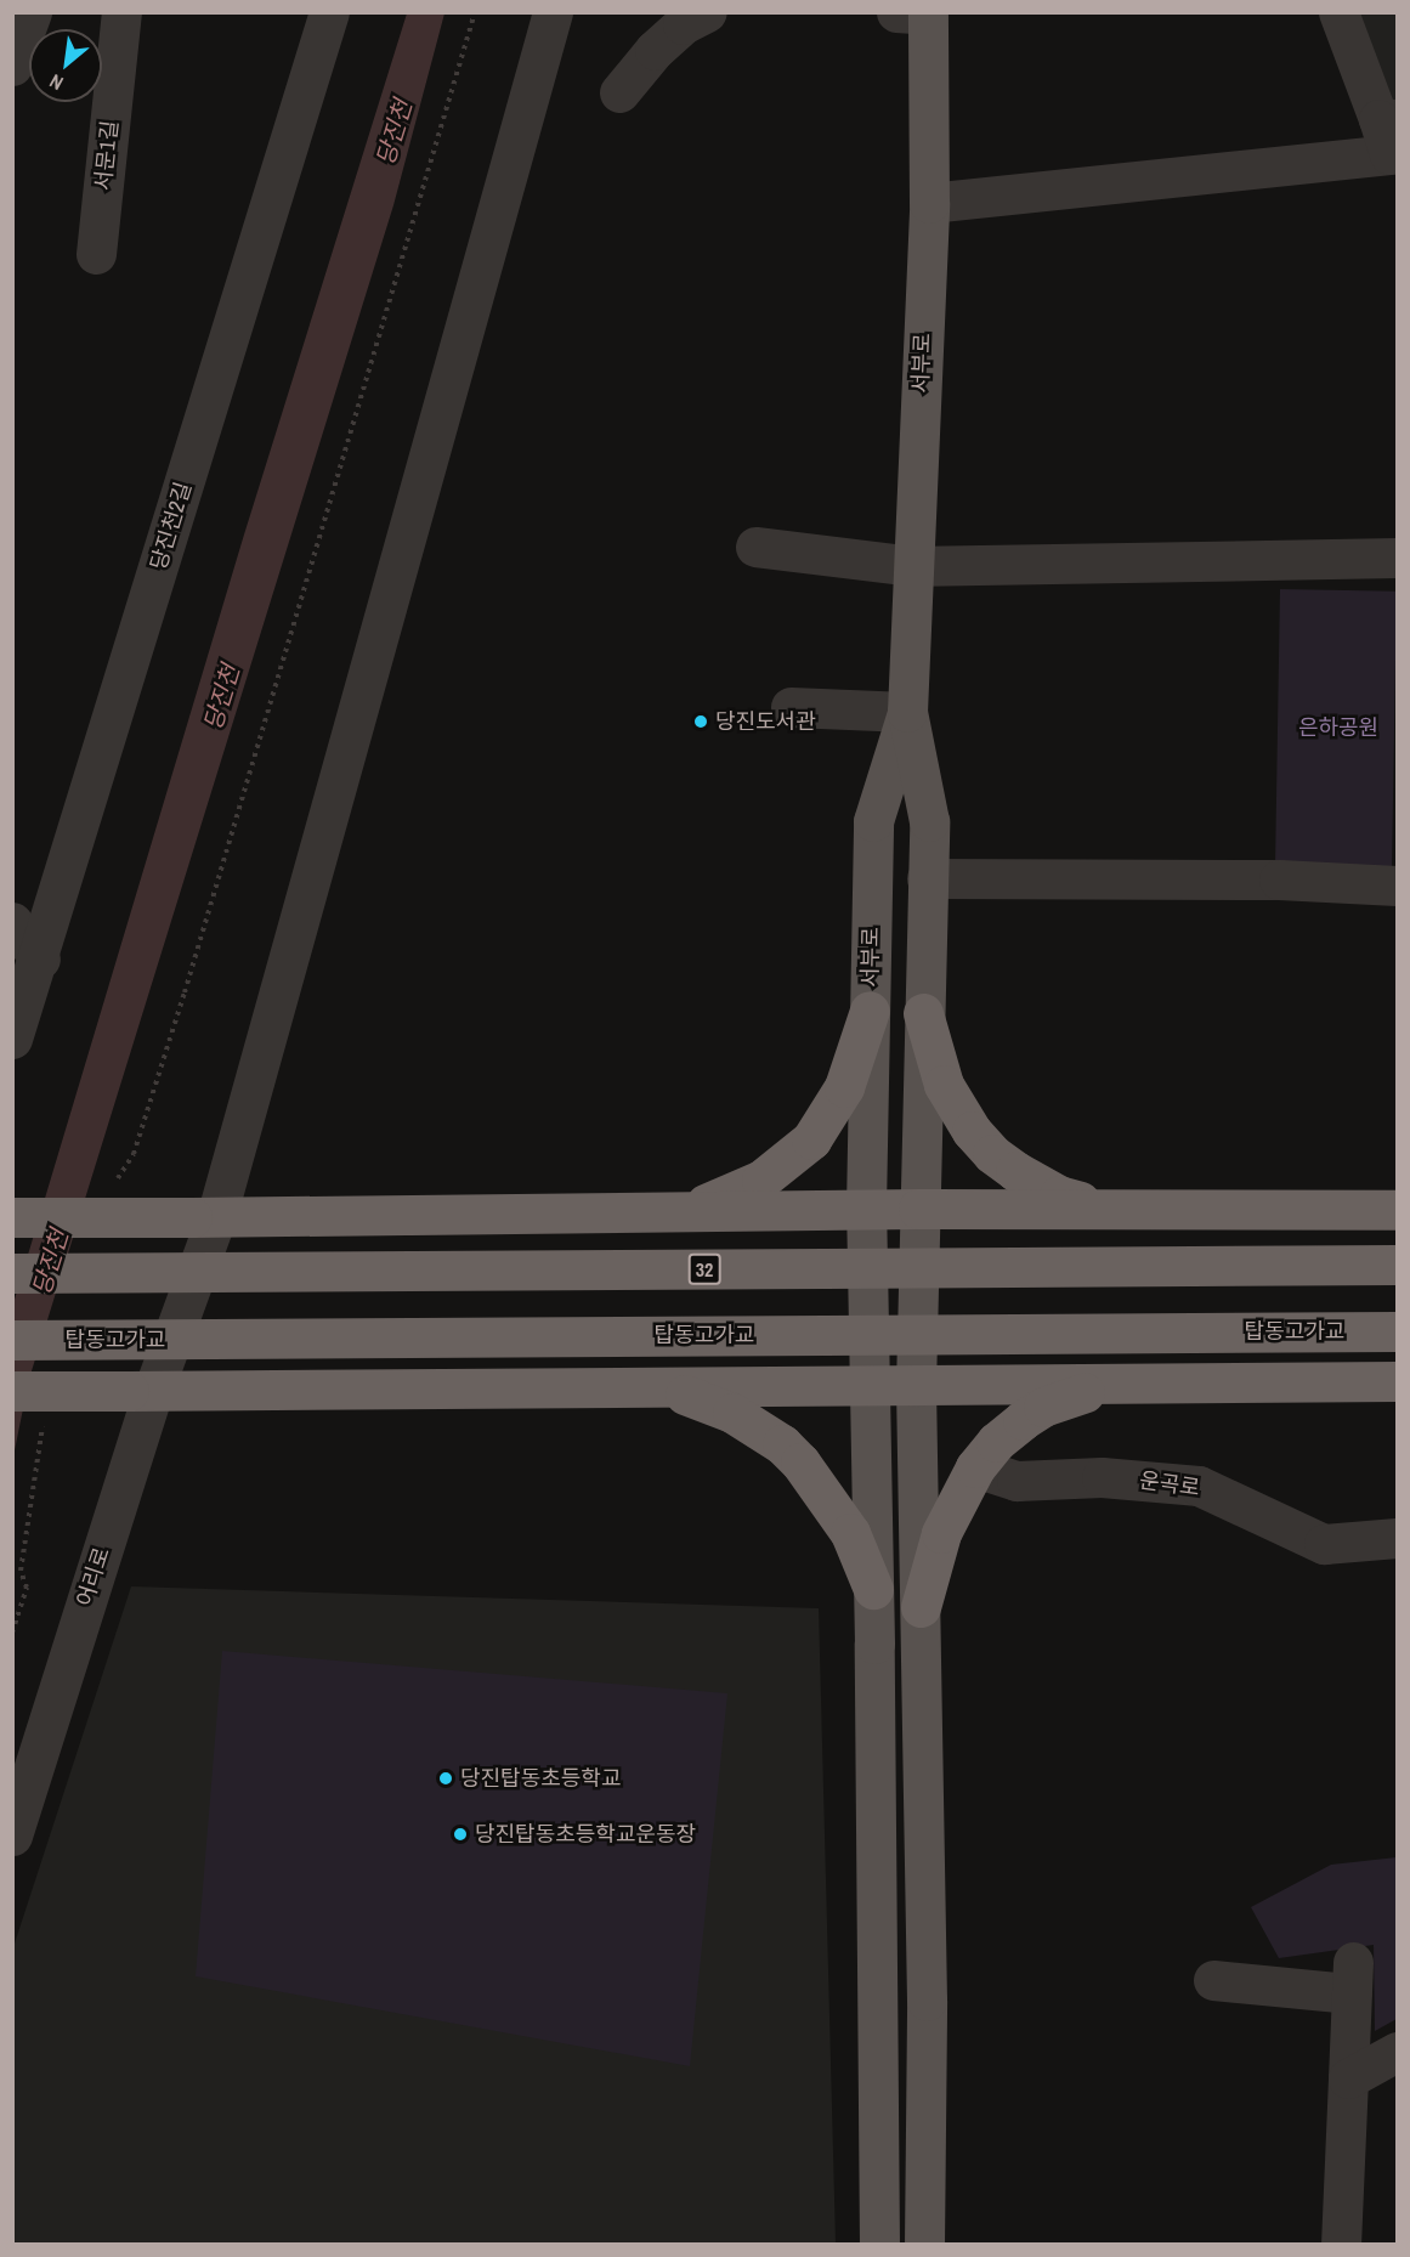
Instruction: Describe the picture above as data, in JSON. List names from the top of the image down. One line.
{"streets":{"highway":["32","탑동고가교"],"main road":["서부로"],"street":["서문1길","당진천2길","운곡로","어리로"]},"water":["당진천"],"parks":["은하공원"],"places":["당진도서관","당진탑동초등학교","당진탑동초등학교운동장"],"north":"bottom left"}
